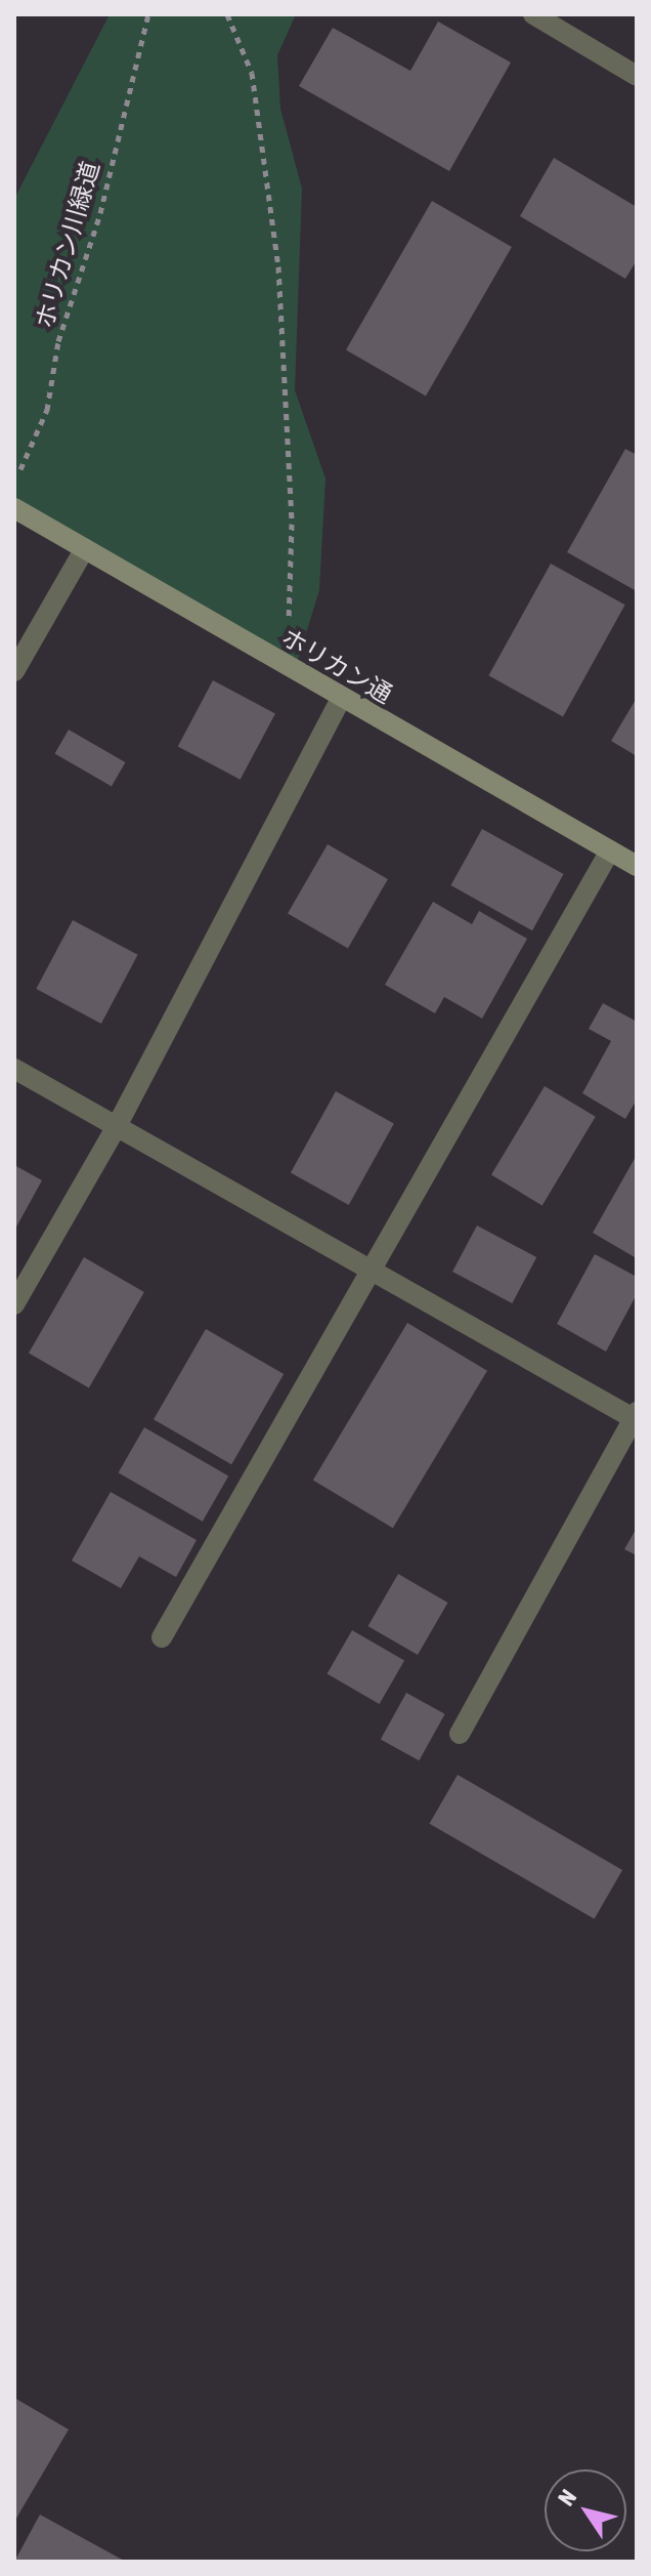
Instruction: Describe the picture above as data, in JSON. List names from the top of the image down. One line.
{"streets":{"street":["ホリカン通"],"path":["ホリカン川緑道"]},"north":"top left"}
